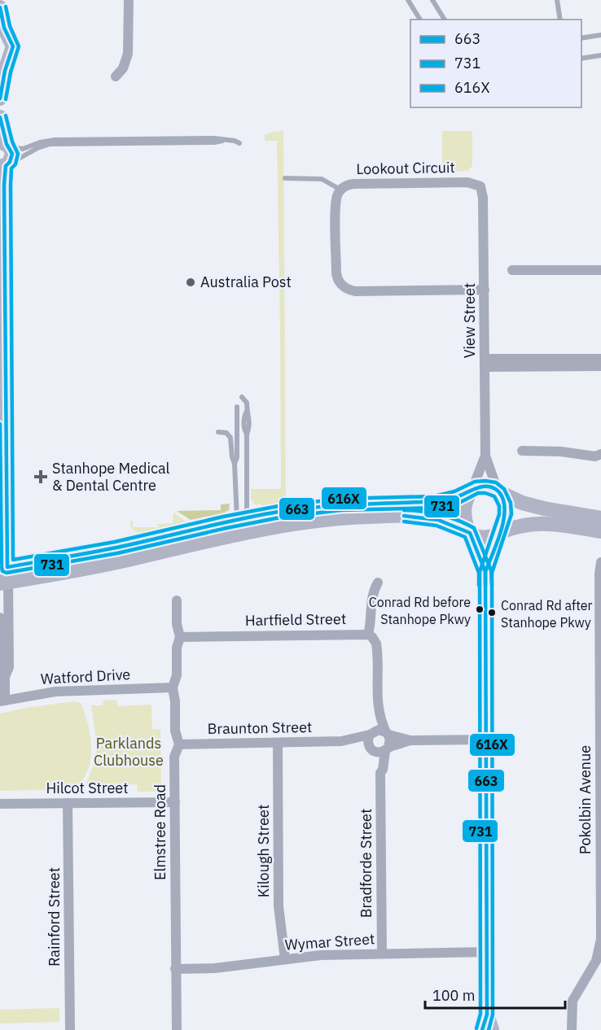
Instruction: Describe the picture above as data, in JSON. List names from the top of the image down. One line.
{"streets":{"street":["Lookout Circuit","View Street","Hartfield Street","Watford Drive","Braunton Street","Hilcot Street","Pokolbin Avenue","Elmstree Road","Kilough Street","Bradforde Street","Rainford Street","Wymar Street"]},"crossings":[["Lookout Circuit","View Street"],["Hartfield Street","Elmstree Road"],["Watford Drive","Elmstree Road"],["Braunton Street","Elmstree Road"],["Braunton Street","Kilough Street"],["Braunton Street","Bradforde Street"],["Hilcot Street","Elmstree Road"],["Hilcot Street","Rainford Street"],["Elmstree Road","Wymar Street"],["Kilough Street","Wymar Street"],["Bradforde Street","Wymar Street"]],"parks":["Parklands Clubhouse"],"places":{"other":["Australia Post","Conrad Rd before Stanhope Pkwy","Conrad Rd after Stanhope Pkwy"],"health":["Stanhope Medical & Dental Centre"]},"lines":["transit line 616X","transit line 663","transit line 731"],"legend":["663","731","616X"],"scale_bar":"100 m"}
